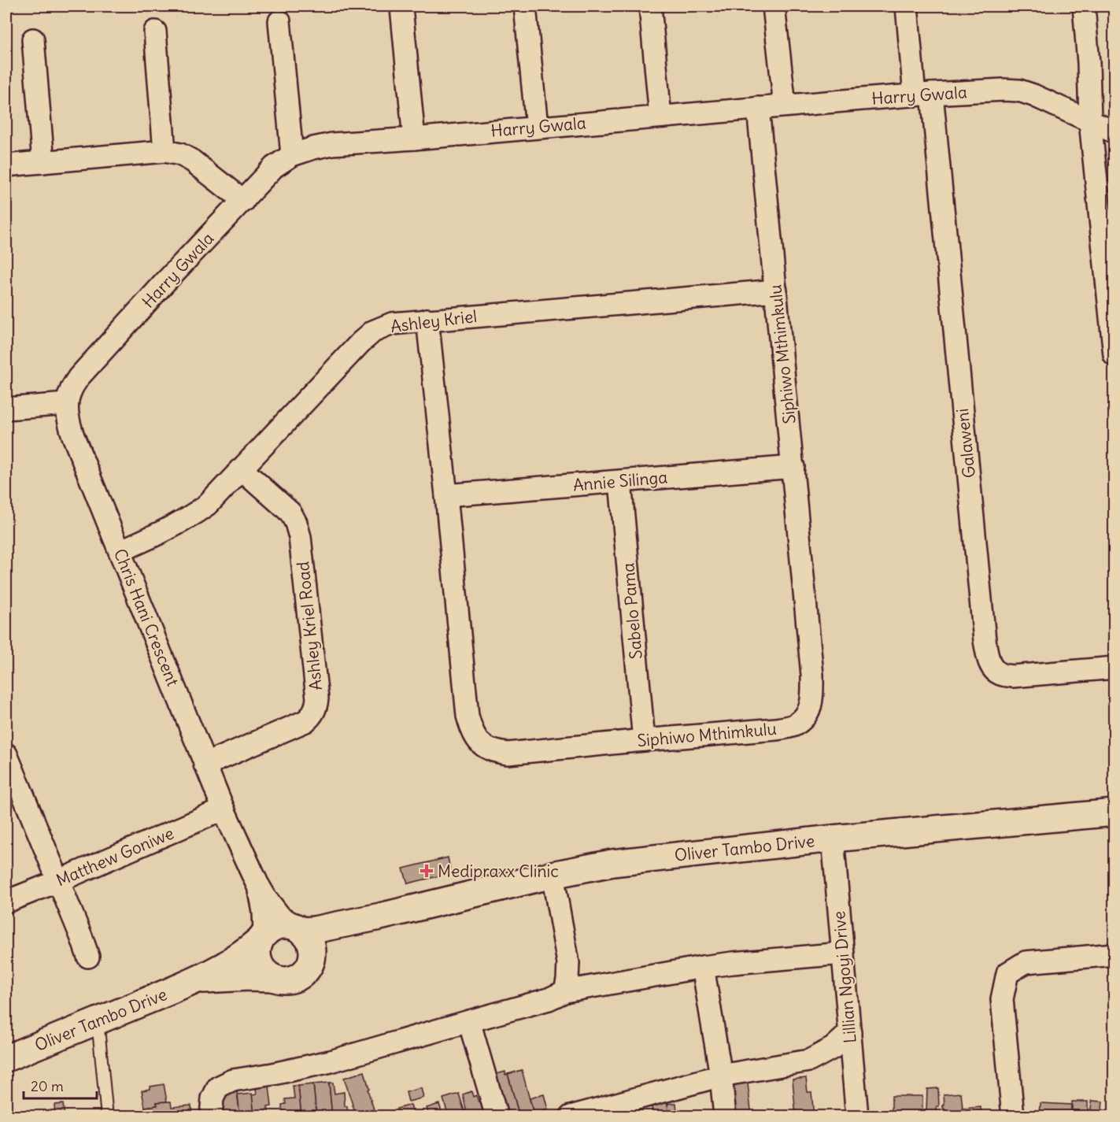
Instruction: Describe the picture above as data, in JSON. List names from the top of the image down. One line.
{"streets":{"street":["Harry Gwala","Ashley Kriel","Siphiwo Mthimkulu","Galaweni","Annie Silinga","Sabelo Pama","Chris Hani Crescent","Ashley Kriel Road","Oliver Tambo Drive","Matthew Goniwe","Lillian Ngoyi Drive"]},"crossings":[["Harry Gwala","Siphiwo Mthimkulu"],["Harry Gwala","Galaweni"],["Harry Gwala","Chris Hani Crescent"],["Ashley Kriel","Siphiwo Mthimkulu"],["Ashley Kriel","Chris Hani Crescent"],["Ashley Kriel","Ashley Kriel Road"],["Siphiwo Mthimkulu","Annie Silinga"],["Siphiwo Mthimkulu","Sabelo Pama"],["Annie Silinga","Sabelo Pama"],["Chris Hani Crescent","Ashley Kriel Road"],["Chris Hani Crescent","Oliver Tambo Drive"],["Chris Hani Crescent","Matthew Goniwe"],["Oliver Tambo Drive","Lillian Ngoyi Drive"]],"places":{"health":["Medipraxx Clinic"]},"scale_bar":"20 m"}
